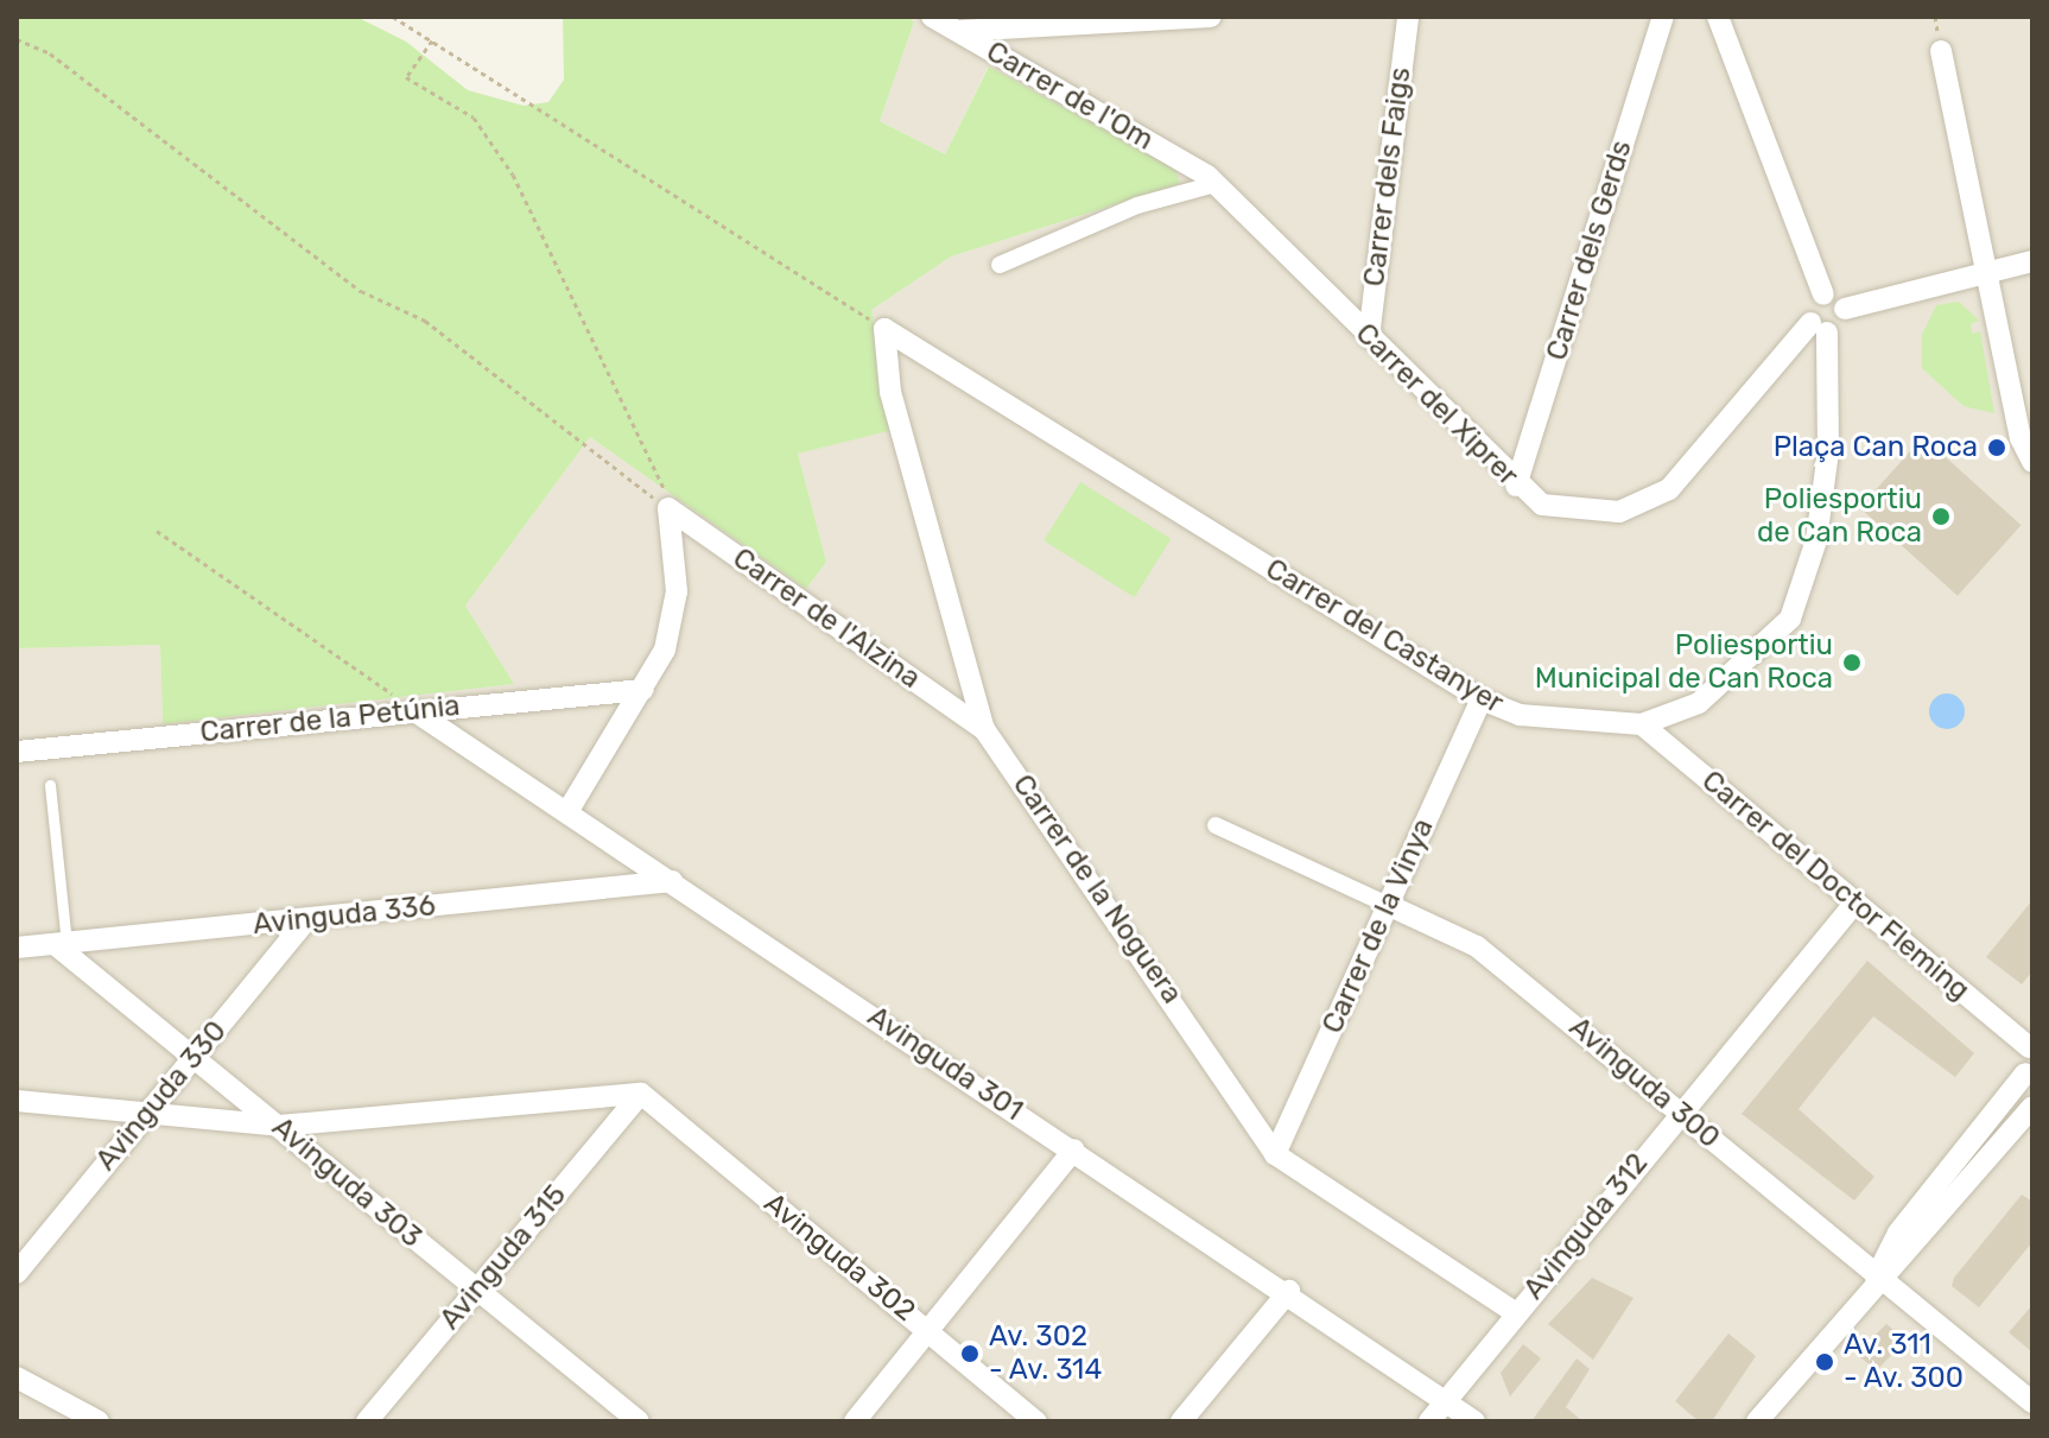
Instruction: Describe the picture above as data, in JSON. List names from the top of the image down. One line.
{"streets":{"street":["Carrer de l'Om","Carrer dels Faigs","Carrer dels Gerds","Carrer del Xiprer","Carrer de l'Alzina","Carrer del Castanyer","Carrer de la Petúnia","Carrer del Doctor Fleming","Carrer de la Noguera","Avinguda 336","Carrer de la Vinya","Avinguda 301","Avinguda 300","Avinguda 330","Avinguda 303","Avinguda 312","Avinguda 315","Avinguda 302"]},"crossings":[["Carrer de l'Om","Carrer del Xiprer"],["Carrer dels Faigs","Carrer del Xiprer"],["Carrer dels Gerds","Carrer del Xiprer"],["Carrer del Xiprer","Carrer del Castanyer"],["Carrer de l'Alzina","Carrer de la Noguera"],["Carrer del Castanyer","Carrer del Doctor Fleming"],["Carrer del Castanyer","Carrer de la Noguera"],["Carrer del Castanyer","Carrer de la Vinya"],["Carrer de la Petúnia","Avinguda 301"],["Carrer del Doctor Fleming","Avinguda 312"],["Carrer de la Noguera","Carrer de la Vinya"],["Carrer de la Noguera","Avinguda 312"],["Avinguda 336","Avinguda 301"],["Avinguda 336","Avinguda 330"],["Avinguda 336","Avinguda 303"],["Carrer de la Vinya","Avinguda 300"],["Avinguda 301","Avinguda 312"],["Avinguda 300","Avinguda 312"],["Avinguda 330","Avinguda 303"],["Avinguda 303","Avinguda 315"],["Avinguda 315","Avinguda 302"]],"places":["Plaça Can Roca","Poliesportiu de Can Roca","Poliesportiu Municipal de Can Roca","Av. 302 - Av. 314","Av. 311 - Av. 300"]}
